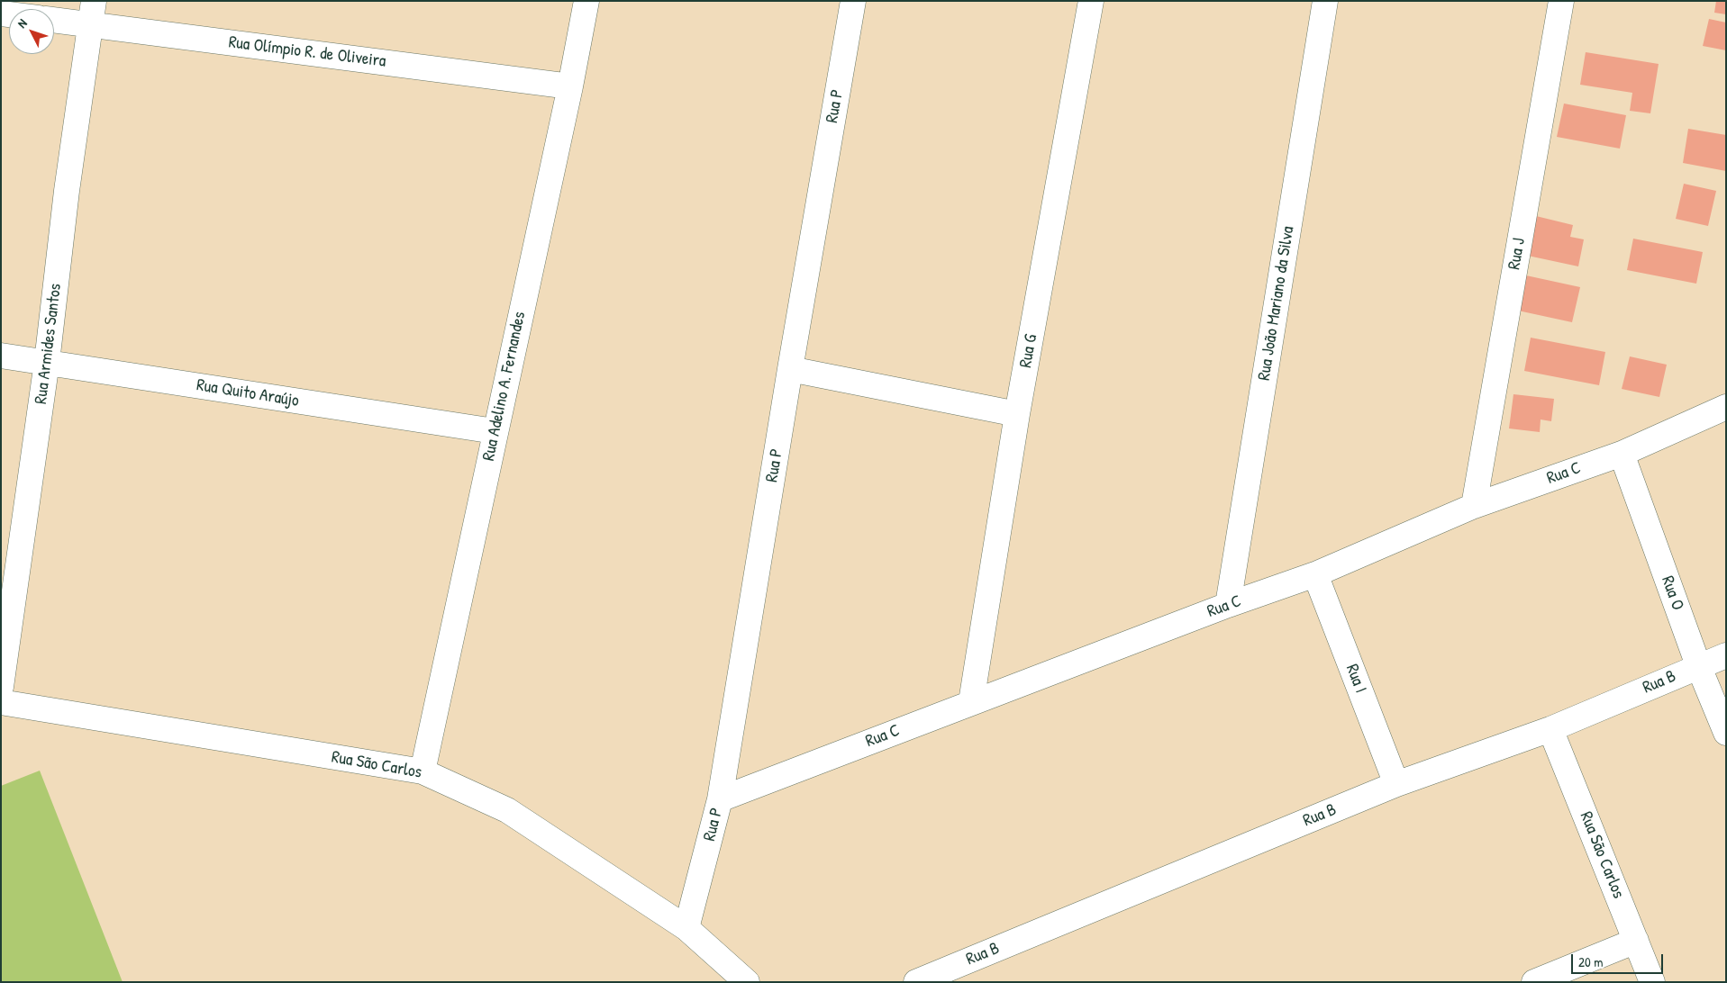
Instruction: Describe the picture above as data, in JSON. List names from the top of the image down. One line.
{"streets":{"street":["Rua Olímpio R. de Oliveira","Rua P","Rua J","Rua João Mariano da Silva","Rua Armides Santos","Rua G","Rua Adelino A. Fernandes","Rua Quito Araújo","Rua C","Rua O","Rua I","Rua B","Rua São Carlos"]},"crossings":[["Rua Olímpio R. de Oliveira","Rua Armides Santos"],["Rua Olímpio R. de Oliveira","Rua Adelino A. Fernandes"],["Rua P","Rua C"],["Rua P","Rua São Carlos"],["Rua J","Rua C"],["Rua João Mariano da Silva","Rua C"],["Rua Armides Santos","Rua Quito Araújo"],["Rua G","Rua C"],["Rua Adelino A. Fernandes","Rua Quito Araújo"],["Rua Adelino A. Fernandes","Rua São Carlos"],["Rua C","Rua O"],["Rua C","Rua I"],["Rua O","Rua B"],["Rua I","Rua B"],["Rua B","Rua São Carlos"]],"scale_bar":"20 m","north":"top left"}
